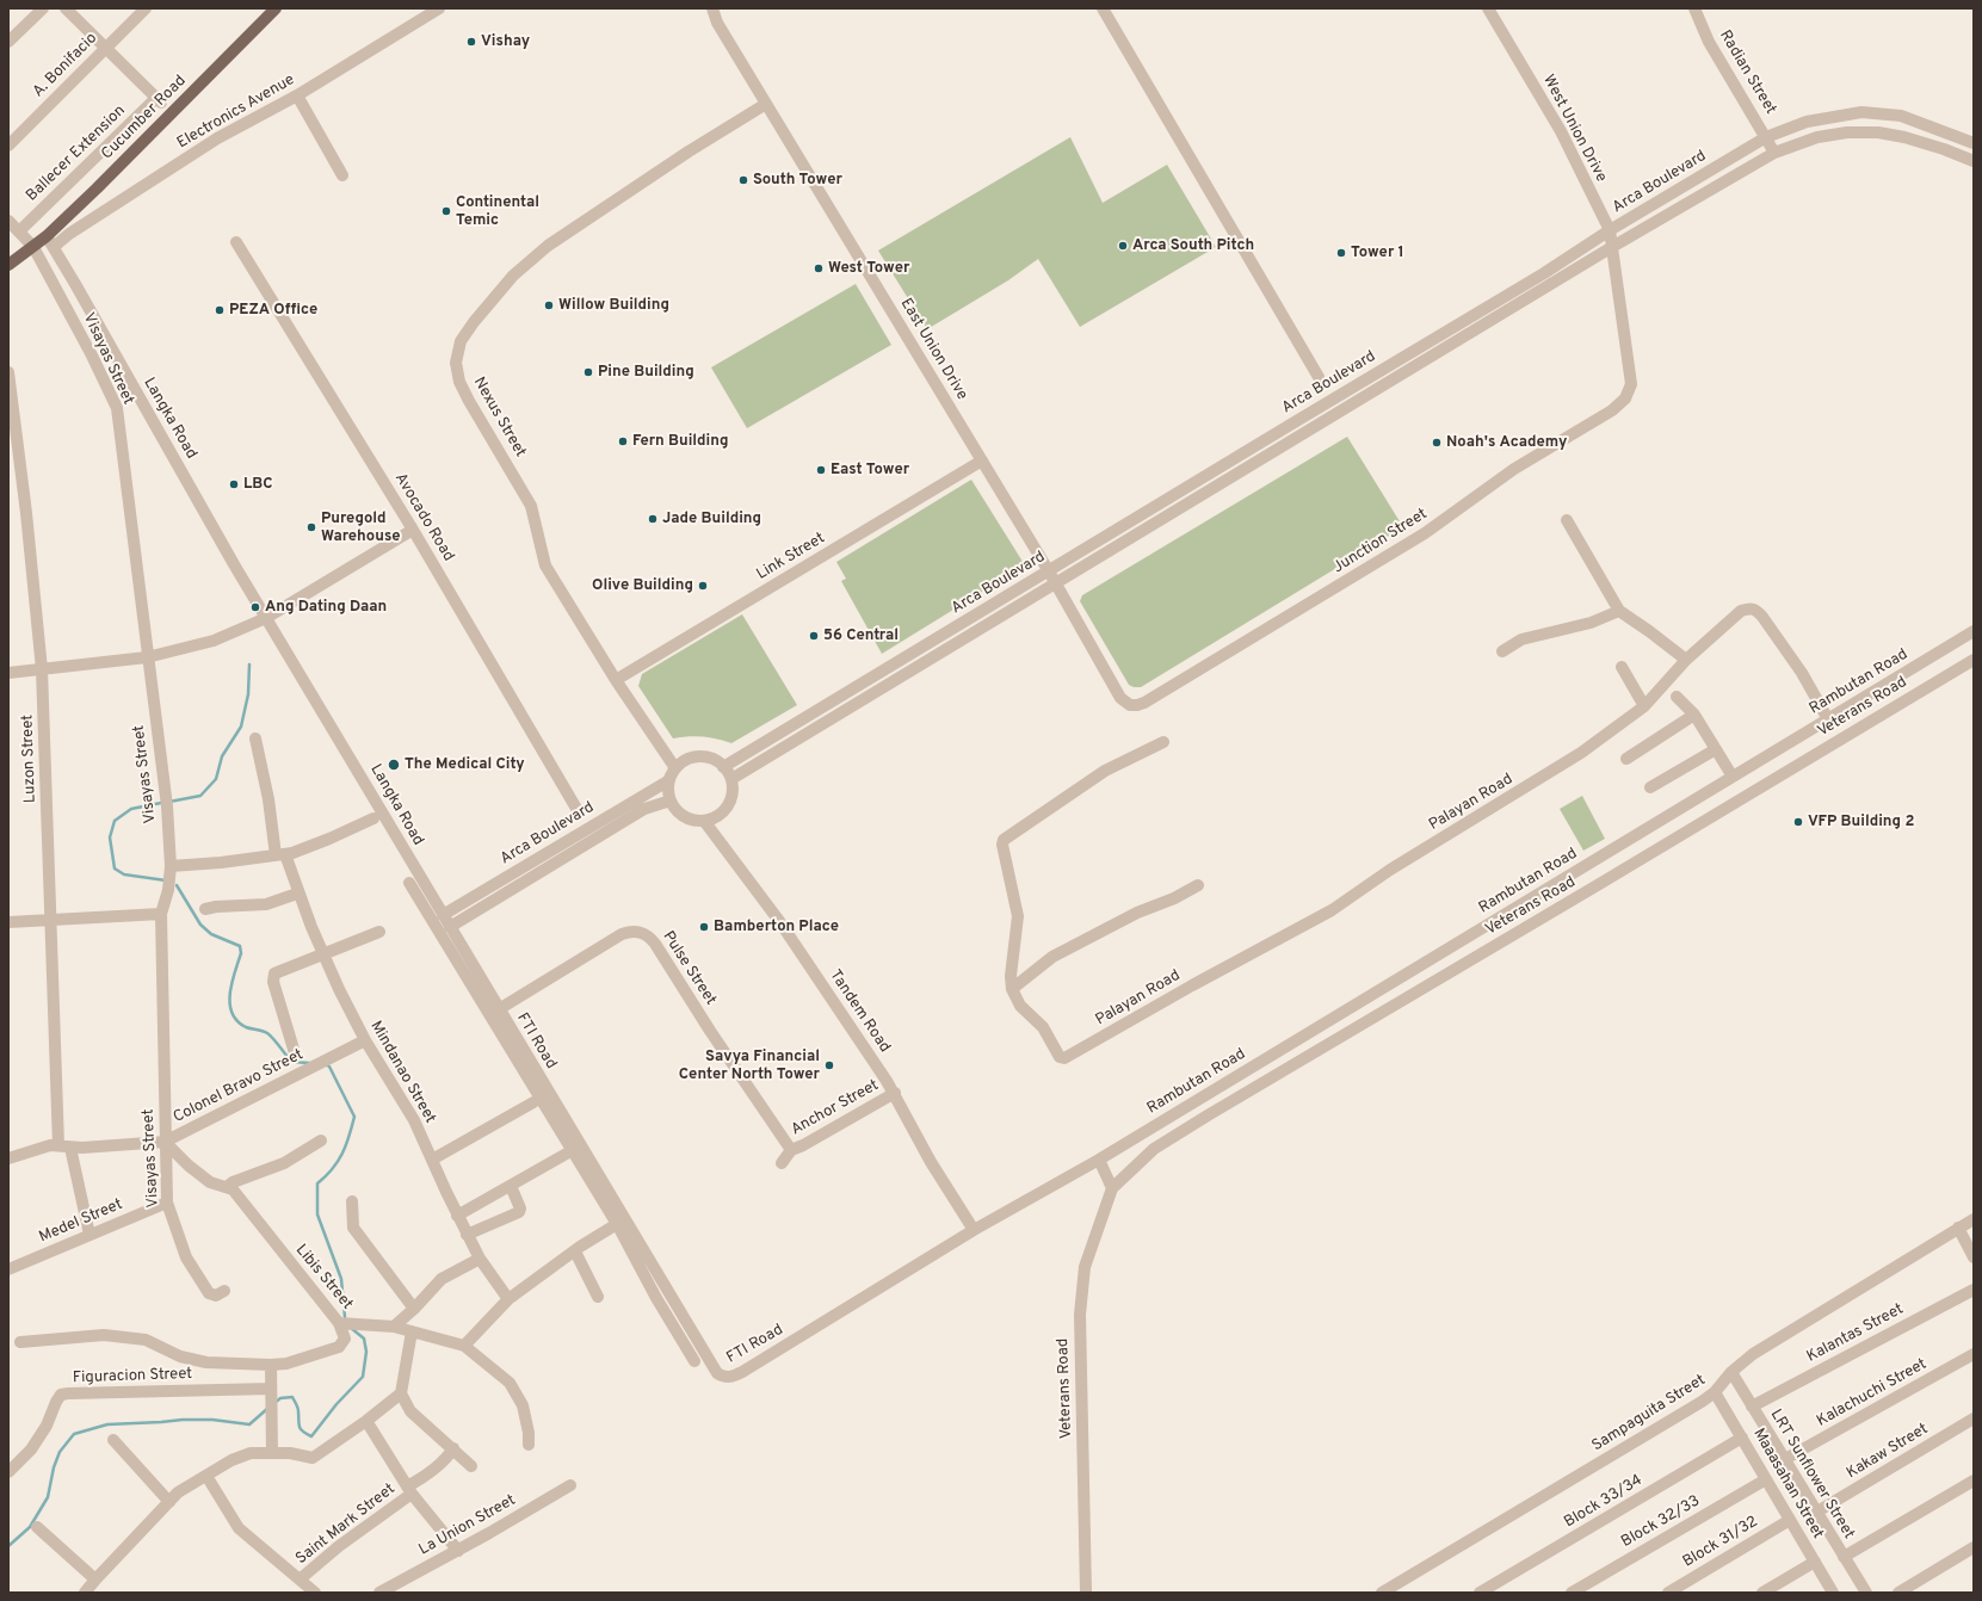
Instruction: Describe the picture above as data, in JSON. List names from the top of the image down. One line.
{"streets":{"main road":["Cucumber Road"],"street":["A. Bonifacio","Radian Street","Electronics Avenue","West Union Drive","Ballecer Extension","Arca Boulevard","East Union Drive","Visayas Street","Nexus Street","Langka Road","Avocado Road","Junction Street","Link Street","Rambutan Road","Veterans Road","Luzon Street","Palayan Road","Pulse Street","Tandem Road","FTI Road","Mindanao Street","Colonel Bravo Street","Anchor Street","Medel Street","Libis Street","Kalantas Street","Figuracion Street","Kalachuchi Street","Sampaguita Street","Kakaw Street","LRT Sunflower Street","Maaasahan Street","Block 33/34","Block 32/33","Saint Mark Street","La Union Street","Block 31/32"]},"crossings":[["A. Bonifacio","Ballecer Extension"],["Radian Street","Arca Boulevard"],["Electronics Avenue","Langka Road"],["Cucumber Road","Visayas Street"],["Cucumber Road","Langka Road"],["West Union Drive","Arca Boulevard"],["West Union Drive","Junction Street"],["Ballecer Extension","Visayas Street"],["Arca Boulevard","East Union Drive"],["Arca Boulevard","Nexus Street"],["Arca Boulevard","Langka Road"],["Arca Boulevard","Tandem Road"],["East Union Drive","Nexus Street"],["East Union Drive","Junction Street"],["East Union Drive","Link Street"],["Visayas Street","Colonel Bravo Street"],["Visayas Street","Medel Street"],["Visayas Street","Libis Street"],["Nexus Street","Link Street"],["Nexus Street","Tandem Road"],["Langka Road","Pulse Street"],["Langka Road","FTI Road"],["Rambutan Road","Palayan Road"],["Rambutan Road","FTI Road"],["Luzon Street","Colonel Bravo Street"],["Pulse Street","FTI Road"],["Pulse Street","Anchor Street"],["Tandem Road","FTI Road"],["Tandem Road","Anchor Street"],["Mindanao Street","Colonel Bravo Street"],["Colonel Bravo Street","Libis Street"],["Kalantas Street","LRT Sunflower Street"],["Kalachuchi Street","LRT Sunflower Street"],["Sampaguita Street","LRT Sunflower Street"],["Sampaguita Street","Maaasahan Street"],["Kakaw Street","LRT Sunflower Street"],["Maaasahan Street","Block 33/34"],["Maaasahan Street","Block 32/33"],["Maaasahan Street","Block 31/32"]],"places":["Vishay","South Tower","Continental Temic","Arca South Pitch","Tower 1","West Tower","Willow Building","PEZA Office","Pine Building","Fern Building","Noah's Academy","East Tower","LBC","Jade Building","Puregold Warehouse","Olive Building","Ang Dating Daan","56 Central","The Medical City","VFP Building 2","Bamberton Place","Savya Financial Center North Tower"]}
